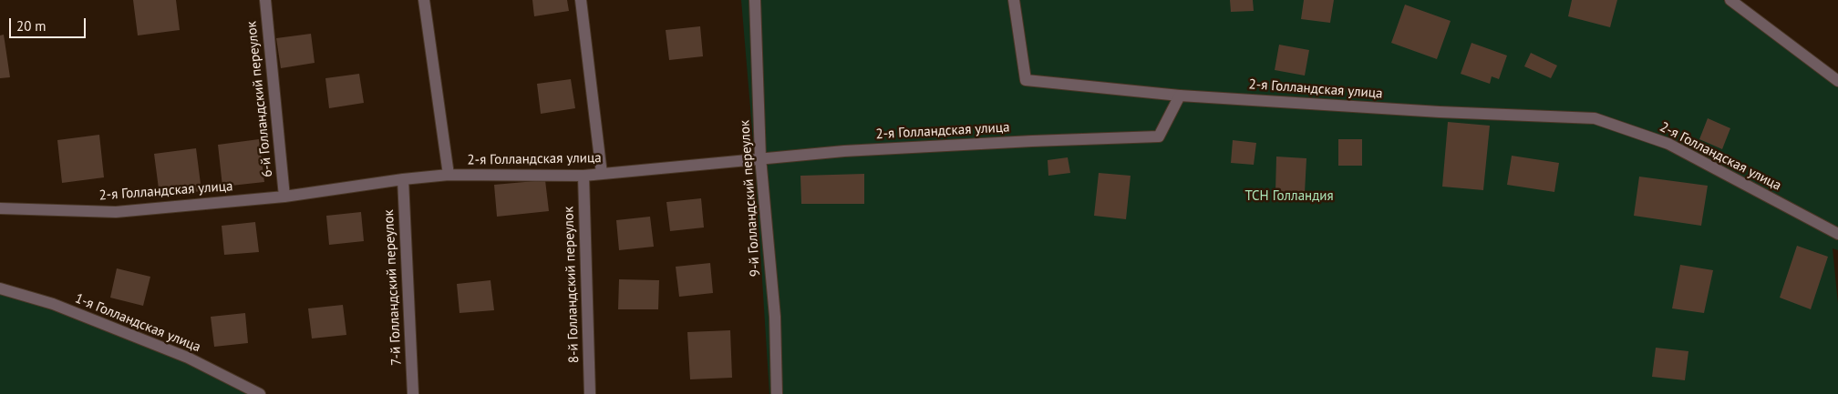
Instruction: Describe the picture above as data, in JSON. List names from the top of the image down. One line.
{"streets":{"street":["2-я Голландская улица","6-й Голландский переулок","9-й Голландский переулок","8-й Голландский переулок","7-й Голландский переулок","1-я Голландская улица"]},"crossings":[["2-я Голландская улица","6-й Голландский переулок"],["2-я Голландская улица","9-й Голландский переулок"],["2-я Голландская улица","8-й Голландский переулок"],["2-я Голландская улица","7-й Голландский переулок"]],"parks":["ТСН Голландия"],"scale_bar":"20 m"}
